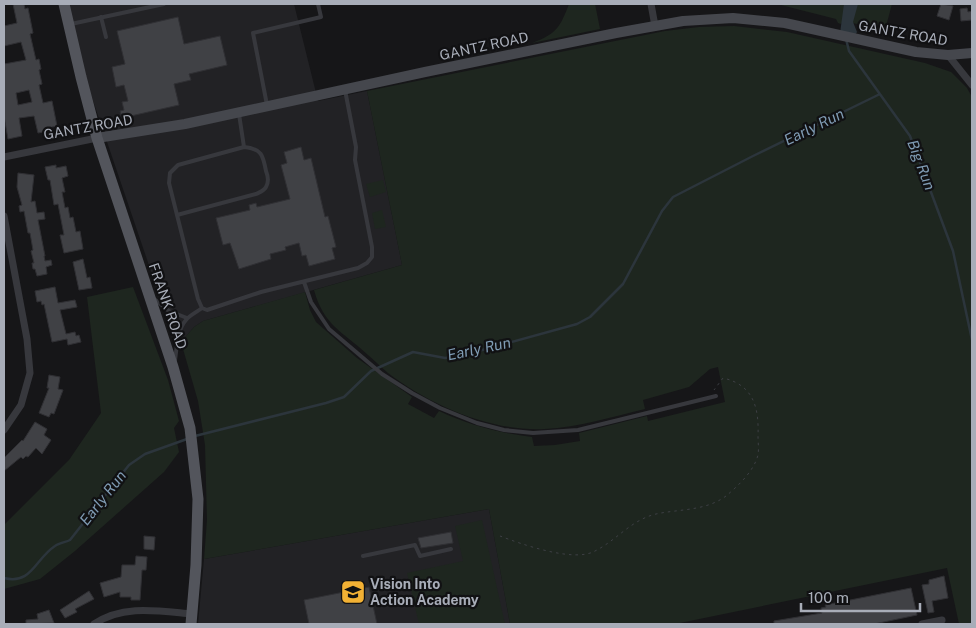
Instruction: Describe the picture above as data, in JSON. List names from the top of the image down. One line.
{"streets":{"main road":["GANTZ ROAD","FRANK ROAD"]},"crossings":[["GANTZ ROAD","FRANK ROAD"]],"water":["Early Run","Big Run"],"places":{"school or university":["Vision Into Action Academy"]},"scale_bar":"100 m"}
